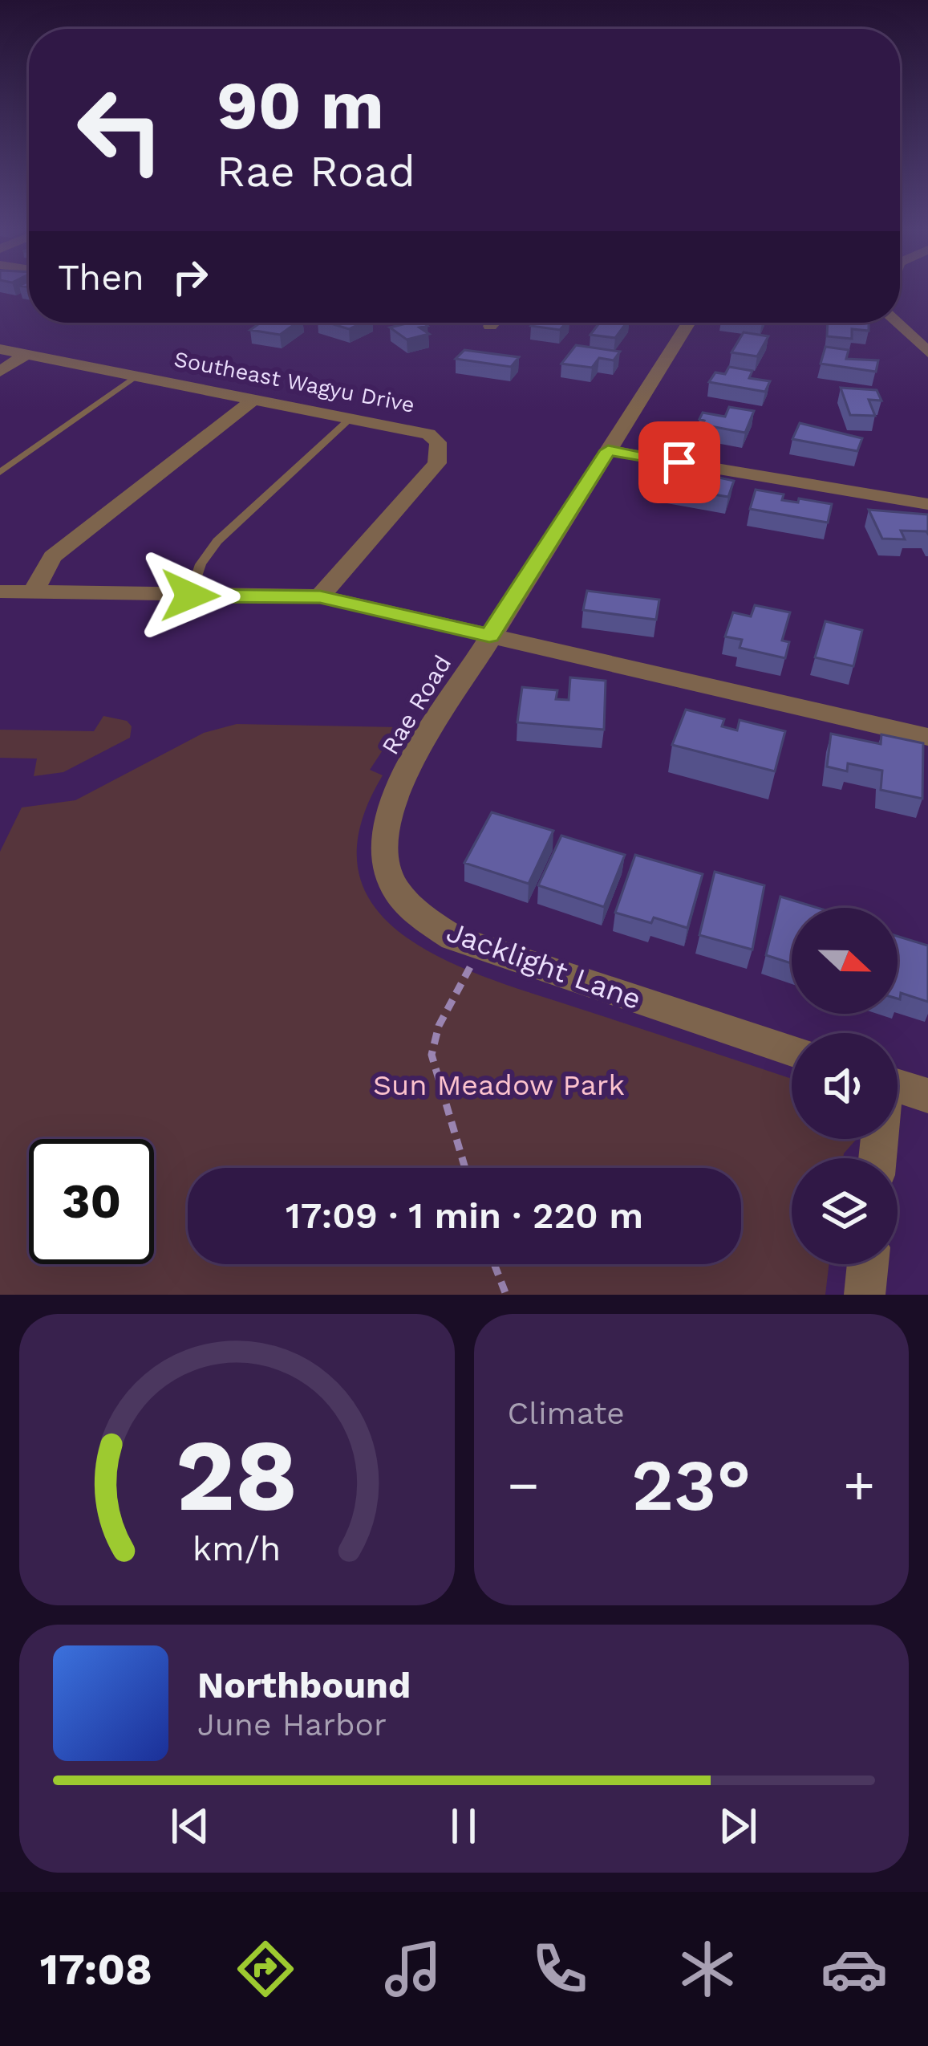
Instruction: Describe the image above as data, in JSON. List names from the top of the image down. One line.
{"streets":{"street":["Southeast Wagyu Drive","Rae Road","Jacklight Lane"]},"crossings":[["Rae Road","Jacklight Lane"]],"parks":["Sun Meadow Park"],"north":"right","page":{"turn":["90 m","Rae Road"],"then":"Then","limit":"30","trip":"17:09 · 1 min · 220 m","tile":"Climate","heat":["−","23°","+"],"song":["Northbound","June Harbor"],"tabs":"17:08","gauge":["28","km/h"]}}
